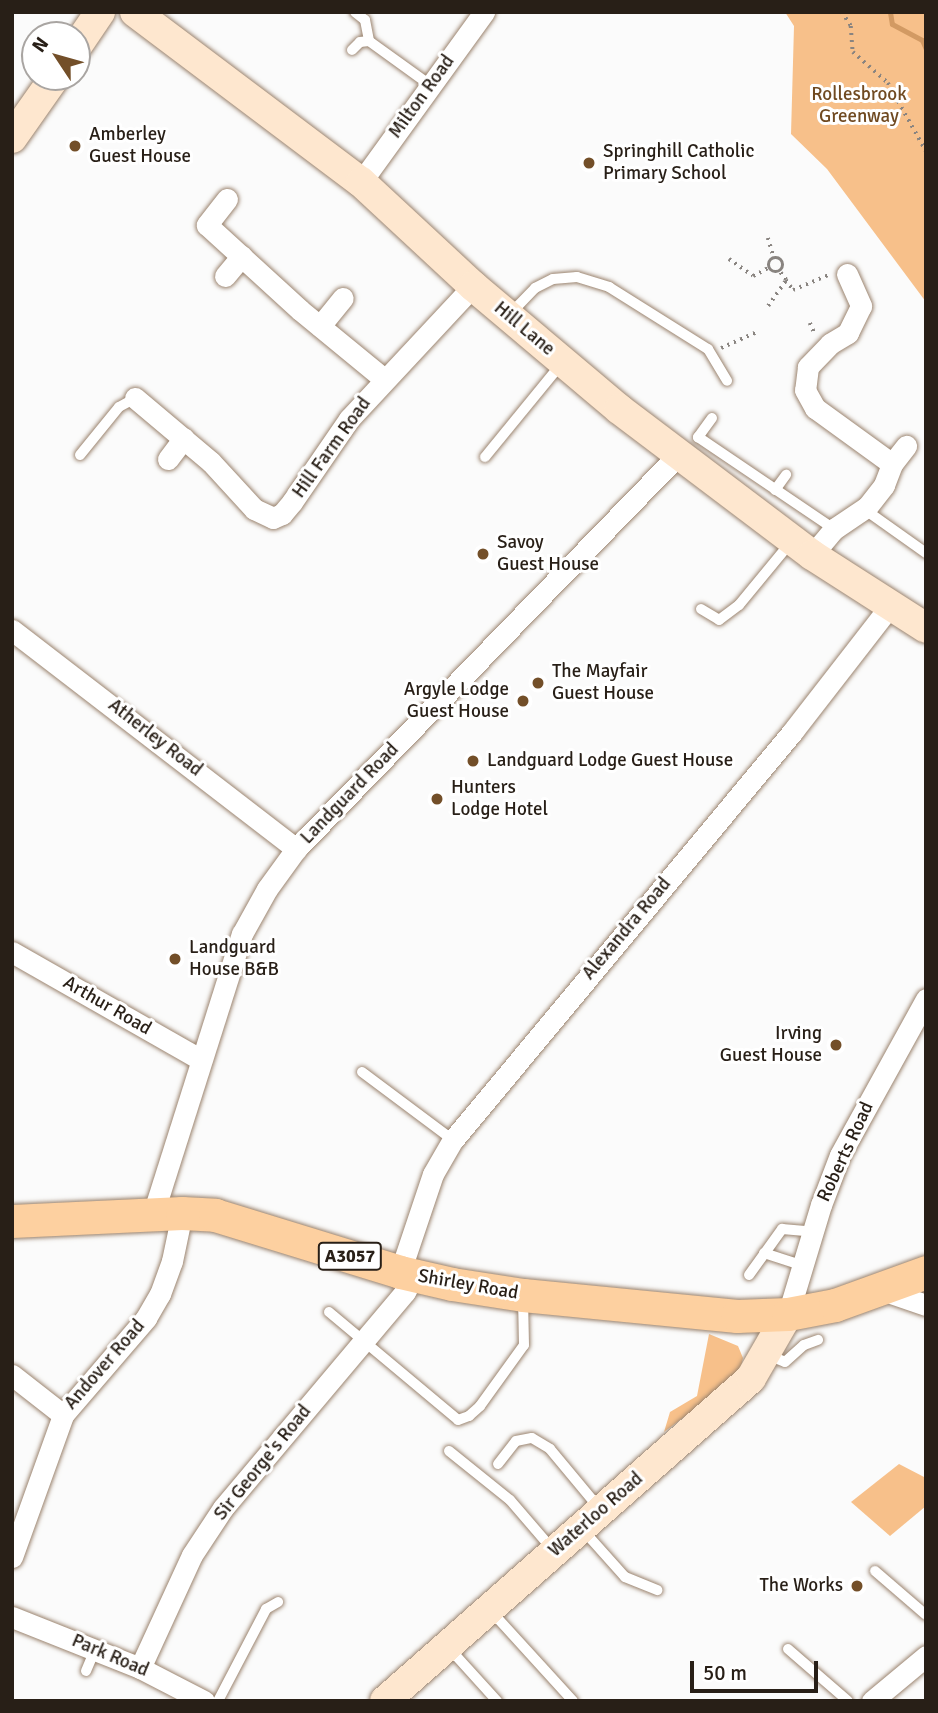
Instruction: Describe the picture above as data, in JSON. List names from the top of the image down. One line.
{"streets":{"main road":["A3057","Shirley Road"],"street":["Milton Road","Hill Lane","Hill Farm Road","Atherley Road","Landguard Road","Alexandra Road","Arthur Road","Roberts Road","Andover Road","Sir George's Road","Waterloo Road","Park Road"]},"crossings":[["Milton Road","Hill Lane"],["Hill Lane","Hill Farm Road"],["Hill Lane","Landguard Road"],["Hill Lane","Alexandra Road"],["Atherley Road","Landguard Road"],["Landguard Road","Arthur Road"],["Landguard Road","Shirley Road"],["Landguard Road","Andover Road"],["Alexandra Road","Shirley Road"],["Alexandra Road","Sir George's Road"],["Roberts Road","Shirley Road"],["Roberts Road","Waterloo Road"],["Shirley Road","Andover Road"],["Shirley Road","Sir George's Road"],["Shirley Road","Waterloo Road"],["Sir George's Road","Park Road"]],"parks":["Rollesbrook Greenway"],"places":["Amberley Guest House","Springhill Catholic Primary School","Savoy Guest House","The Mayfair Guest House","Argyle Lodge Guest House","Landguard Lodge Guest House","Hunters Lodge Hotel","Landguard House B&B","Irving Guest House","The Works"],"scale_bar":"50 m","north":"top left"}
